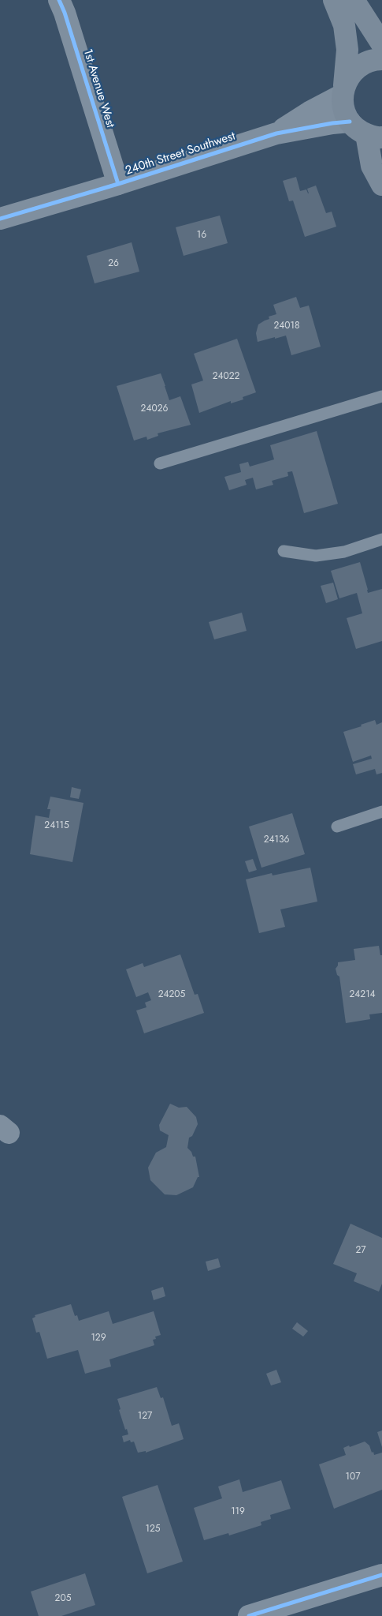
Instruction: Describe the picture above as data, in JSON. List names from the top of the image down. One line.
{"streets":{"street":["1st Avenue West","240th Street Southwest"]},"crossings":[["1st Avenue West","240th Street Southwest"]],"house_numbers":["16","26","24018","24022","24026","24115","24136","24205","24214","27","129","127","107","119","125","205"]}
